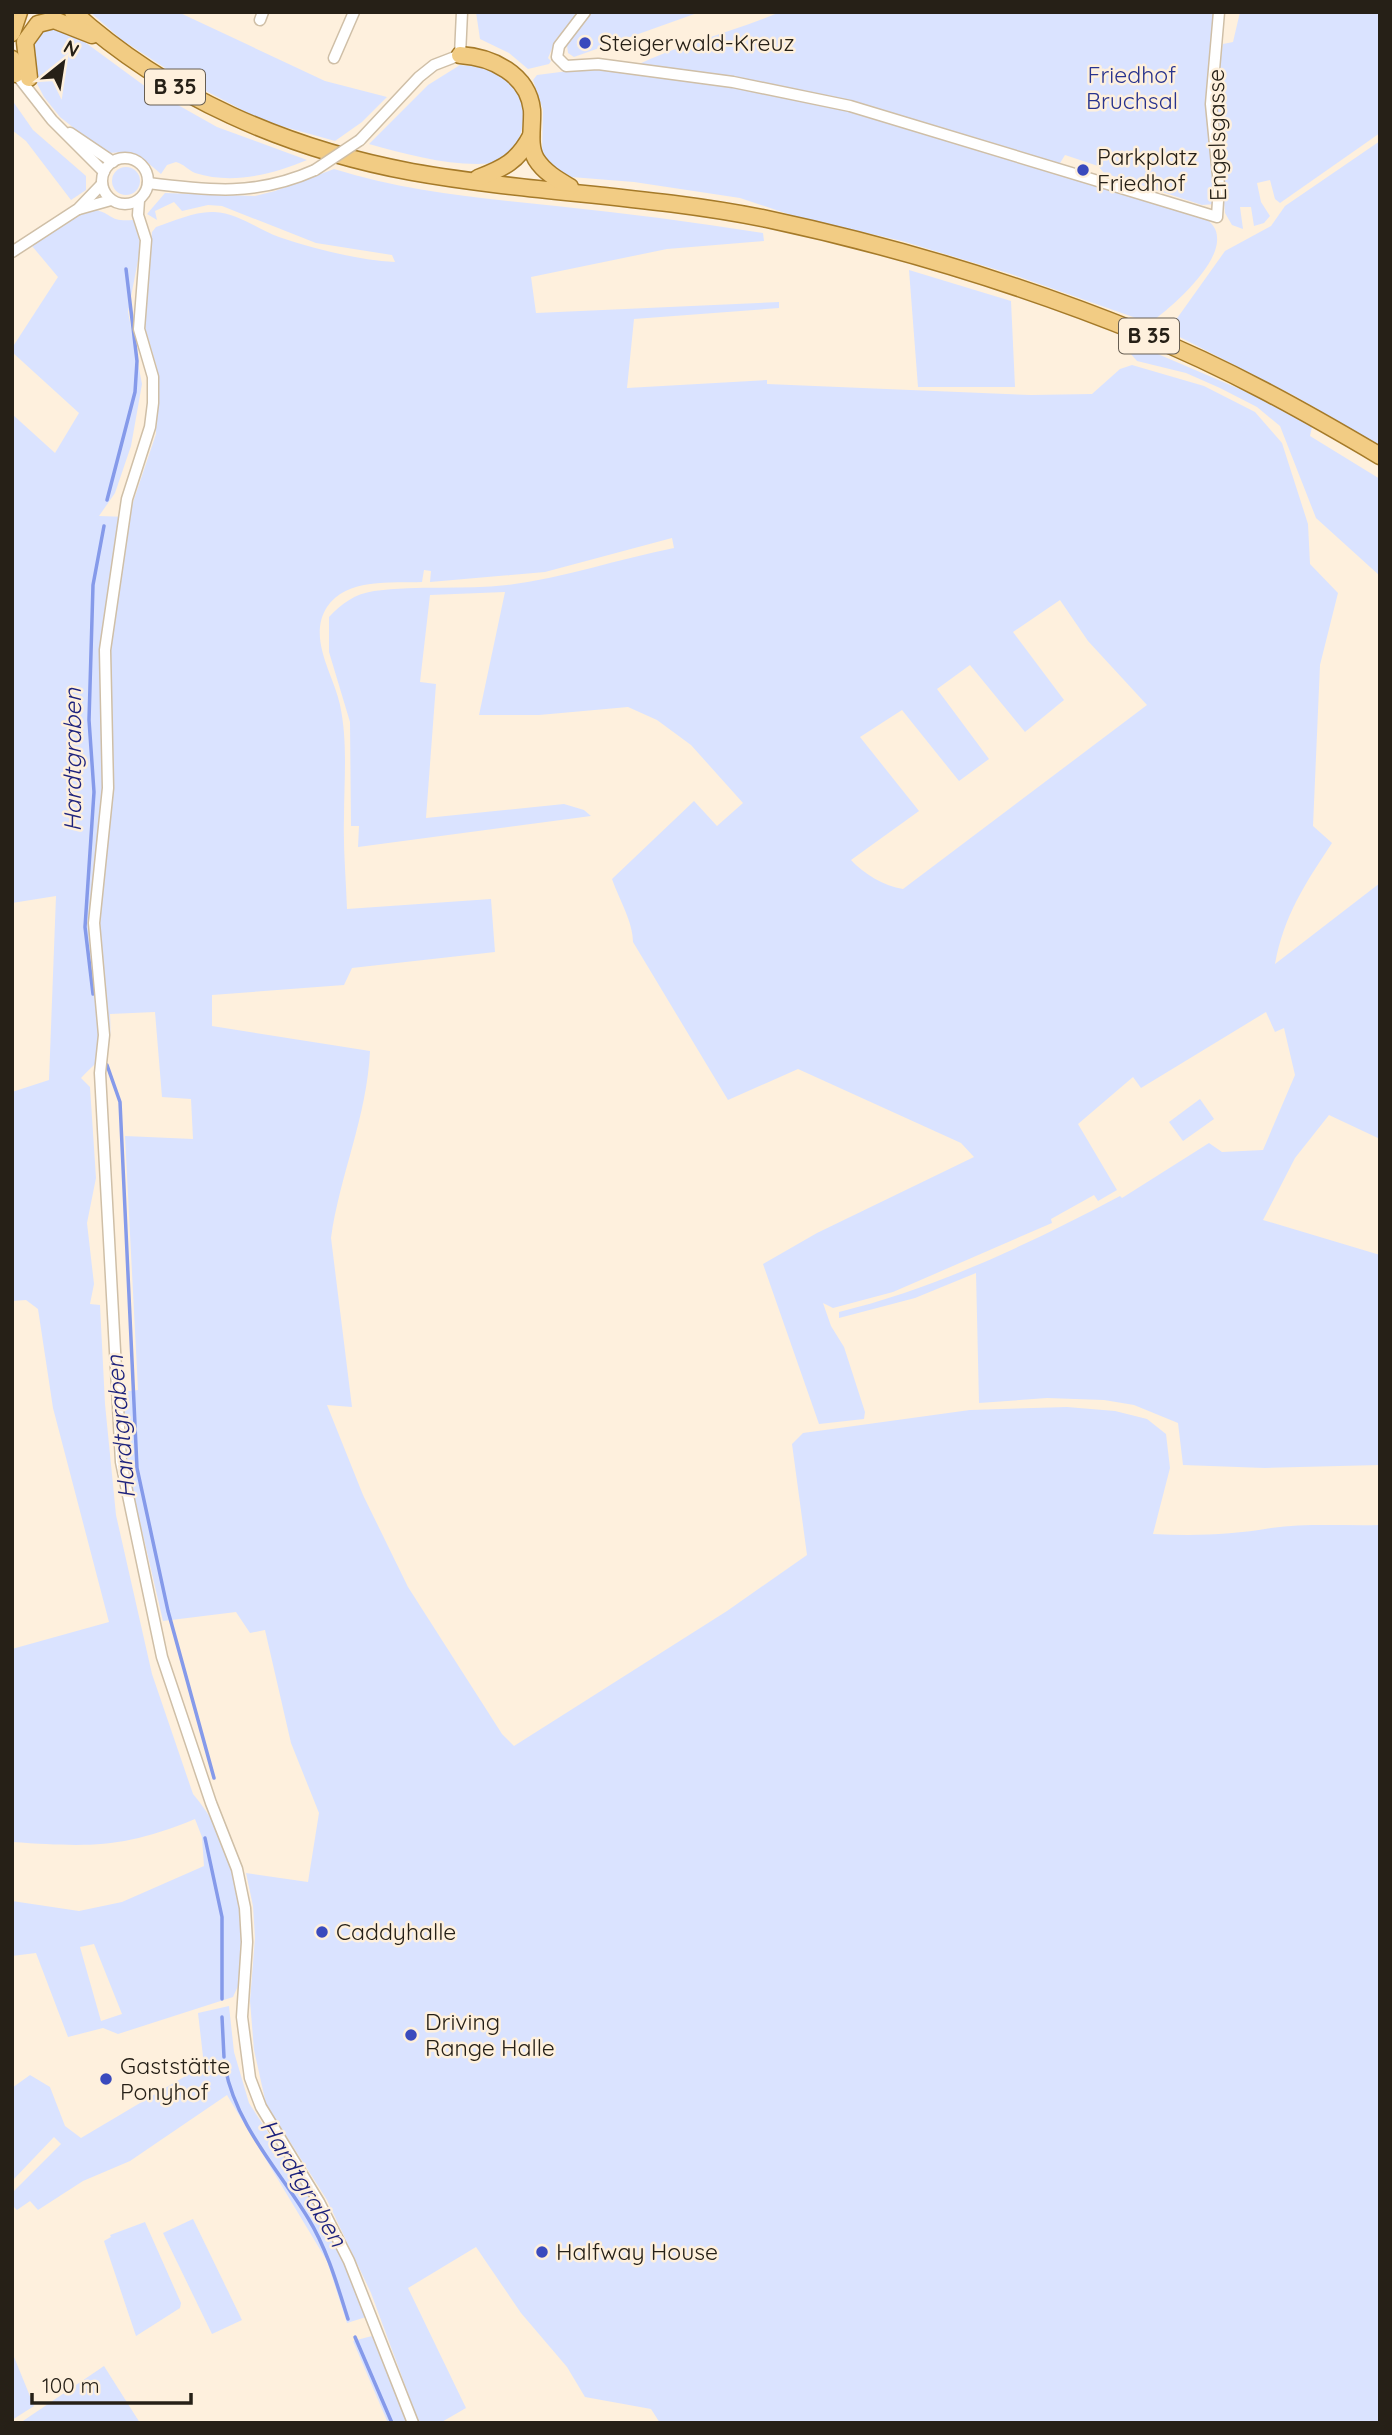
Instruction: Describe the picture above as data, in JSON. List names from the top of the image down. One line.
{"streets":{"main road":["B 35"],"street":["Engelsgasse"]},"water":["Hardtgraben"],"parks":["Friedhof Bruchsal"],"places":["Steigerwald-Kreuz","Parkplatz Friedhof","Caddyhalle","Driving Range Halle","Gaststätte Ponyhof","Halfway House"],"scale_bar":"100 m","north":"top right"}
